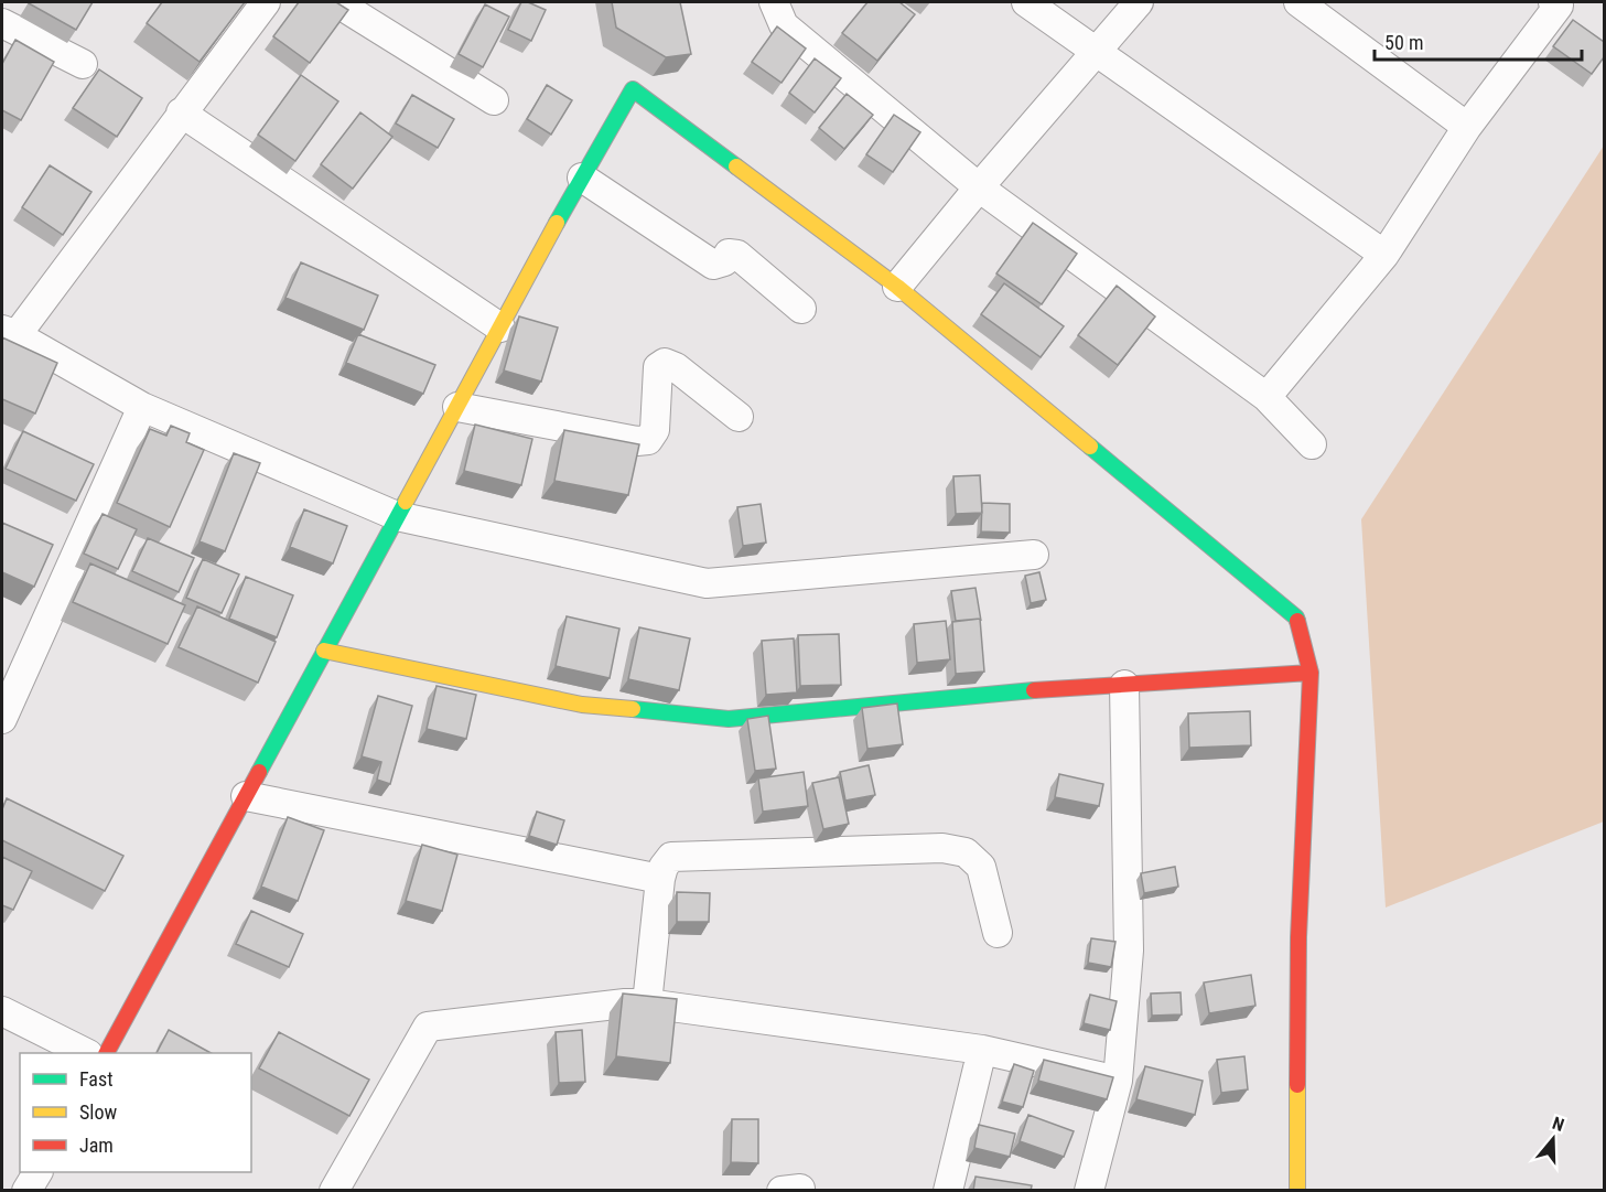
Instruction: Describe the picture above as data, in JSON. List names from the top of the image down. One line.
{"legend":["Fast","Slow","Jam"],"scale_bar":"50 m","north":"top"}
